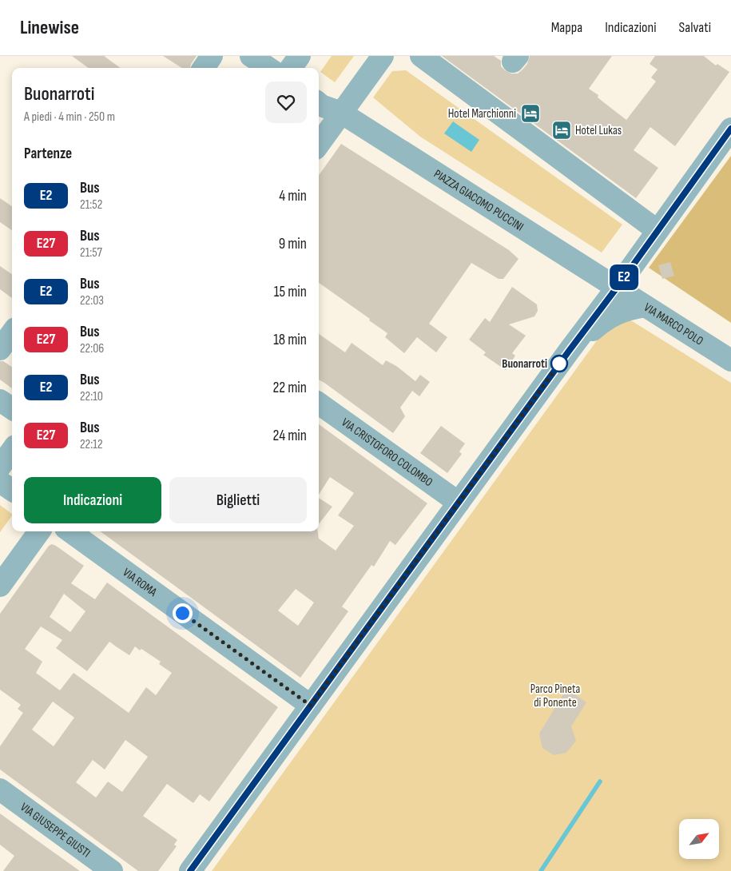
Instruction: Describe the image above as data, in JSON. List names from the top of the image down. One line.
{"streets":{"street":["PIAZZA GIACOMO PUCCINI","VIA MARCO POLO","VIA CRISTOFORO COLOMBO","VIA ROMA","VIA GIUSEPPE GIUSTI"]},"crossings":[["PIAZZA GIACOMO PUCCINI","VIA MARCO POLO"]],"parks":["Parco Pineta di Ponente"],"places":{"hotel":["Hotel Marchionni","Hotel Lukas"],"other":["Buonarroti"]},"lines":["bus line E2"],"north":"top right","page":{"header":"Linewise","nav":["Mappa","Indicazioni","Salvati"],"on_map":"E2","heading":[["Buonarroti","A piedi · 4 min · 250 m"],"Partenze"],"list":[{"mark":"E2","name":"Bus","note":"21:52","value":"4 min"},{"mark":"E27","name":"Bus","note":"21:57","value":"9 min"},{"mark":"E2","name":"Bus","note":"22:03","value":"15 min"},{"mark":"E27","name":"Bus","note":"22:06","value":"18 min"},{"mark":"E2","name":"Bus","note":"22:10","value":"22 min"},{"mark":"E27","name":"Bus","note":"22:12","value":"24 min"}],"buttons":["Indicazioni","Biglietti"]}}
